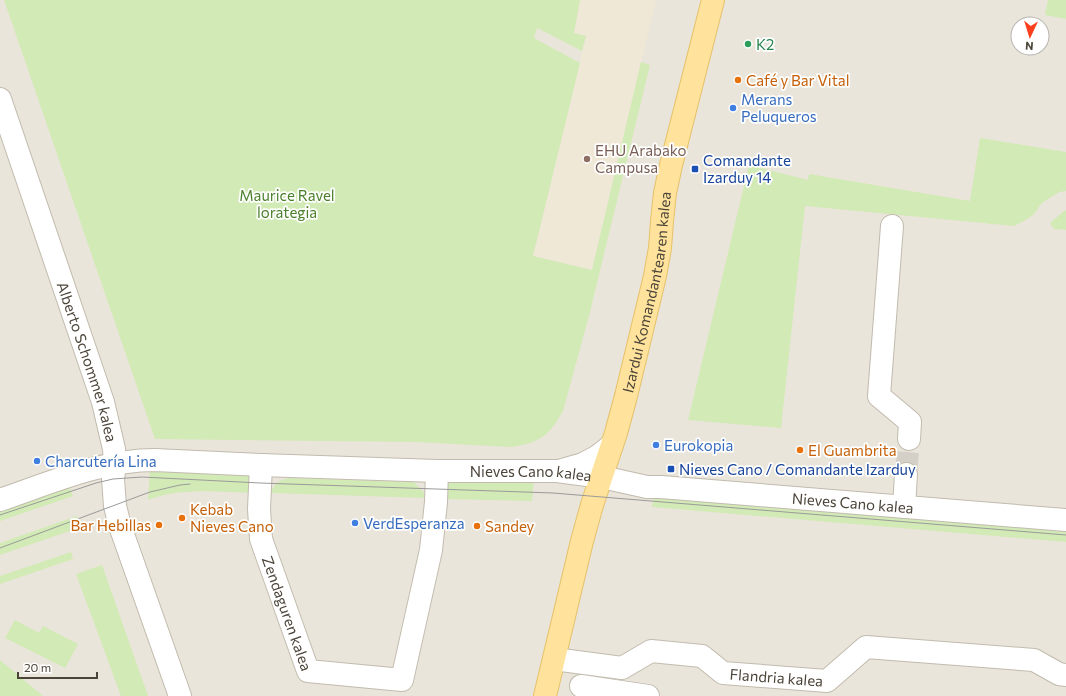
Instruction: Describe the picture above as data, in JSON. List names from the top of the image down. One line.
{"streets":{"main road":["Izardui Komandantearen kalea"],"street":["Alberto Schommer kalea","Nieves Cano kalea","Zendaguren kalea","Flandria kalea"]},"crossings":[["Izardui Komandantearen kalea","Nieves Cano kalea"],["Izardui Komandantearen kalea","Flandria kalea"],["Alberto Schommer kalea","Nieves Cano kalea"],["Nieves Cano kalea","Zendaguren kalea"]],"parks":["Maurice Ravel lorategia"],"places":{"other":["K2","Café y Bar Vital","Merans Peluqueros","EHU Arabako Campusa","Eurokopia","El Guambrita","Charcutería Lina","Kebab Nieves Cano","VerdEsperanza","Bar Hebillas","Sandey"],"transit":["Comandante Izarduy 14","Nieves Cano / Comandante Izarduy"]},"scale_bar":"20 m","north":"bottom"}
